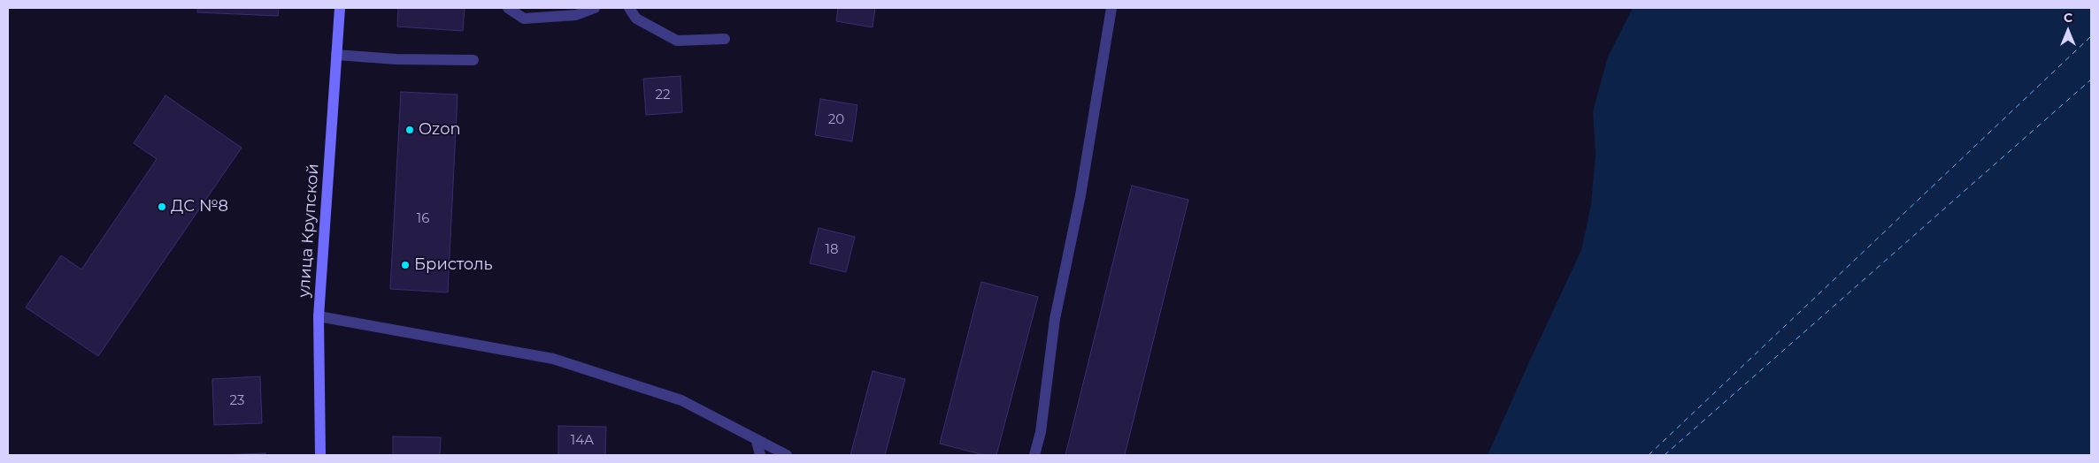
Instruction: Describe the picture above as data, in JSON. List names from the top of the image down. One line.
{"streets":{"street":["улица Крупской"]},"places":["Ozon","ДС №8","Бристоль"],"house_numbers":["22","20","16","18","23","14А"],"north":"top"}
